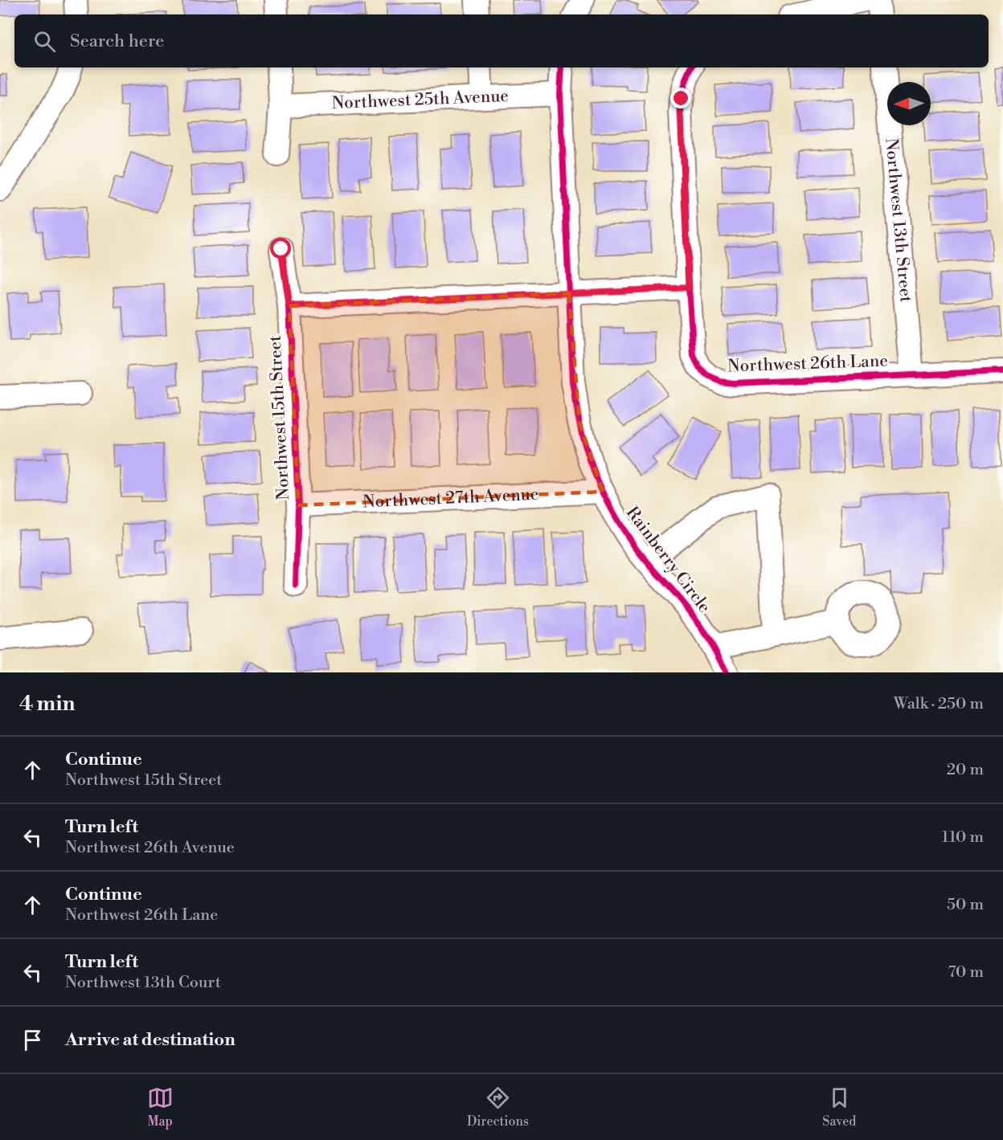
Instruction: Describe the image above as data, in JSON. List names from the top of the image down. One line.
{"streets":{"street":["Northwest 25th Avenue","Northwest 13th Street","Northwest 26th Lane","Northwest 15th Street","Northwest 27th Avenue","Rainberry Circle"]},"crossings":[["Northwest 25th Avenue","Rainberry Circle"],["Northwest 13th Street","Northwest 26th Lane"],["Northwest 15th Street","Northwest 27th Avenue"],["Northwest 27th Avenue","Rainberry Circle"]],"north":"left","page":{"search":"Search here","heading":["4 min","Walk · 250 m"],"list":[["Continue","Northwest 15th Street","20 m"],["Turn left","Northwest 26th Avenue","110 m"],["Continue","Northwest 26th Lane","50 m"],["Turn left","Northwest 13th Court","70 m"],"Arrive at destination"],"nav":["Map","Directions","Saved"]}}
